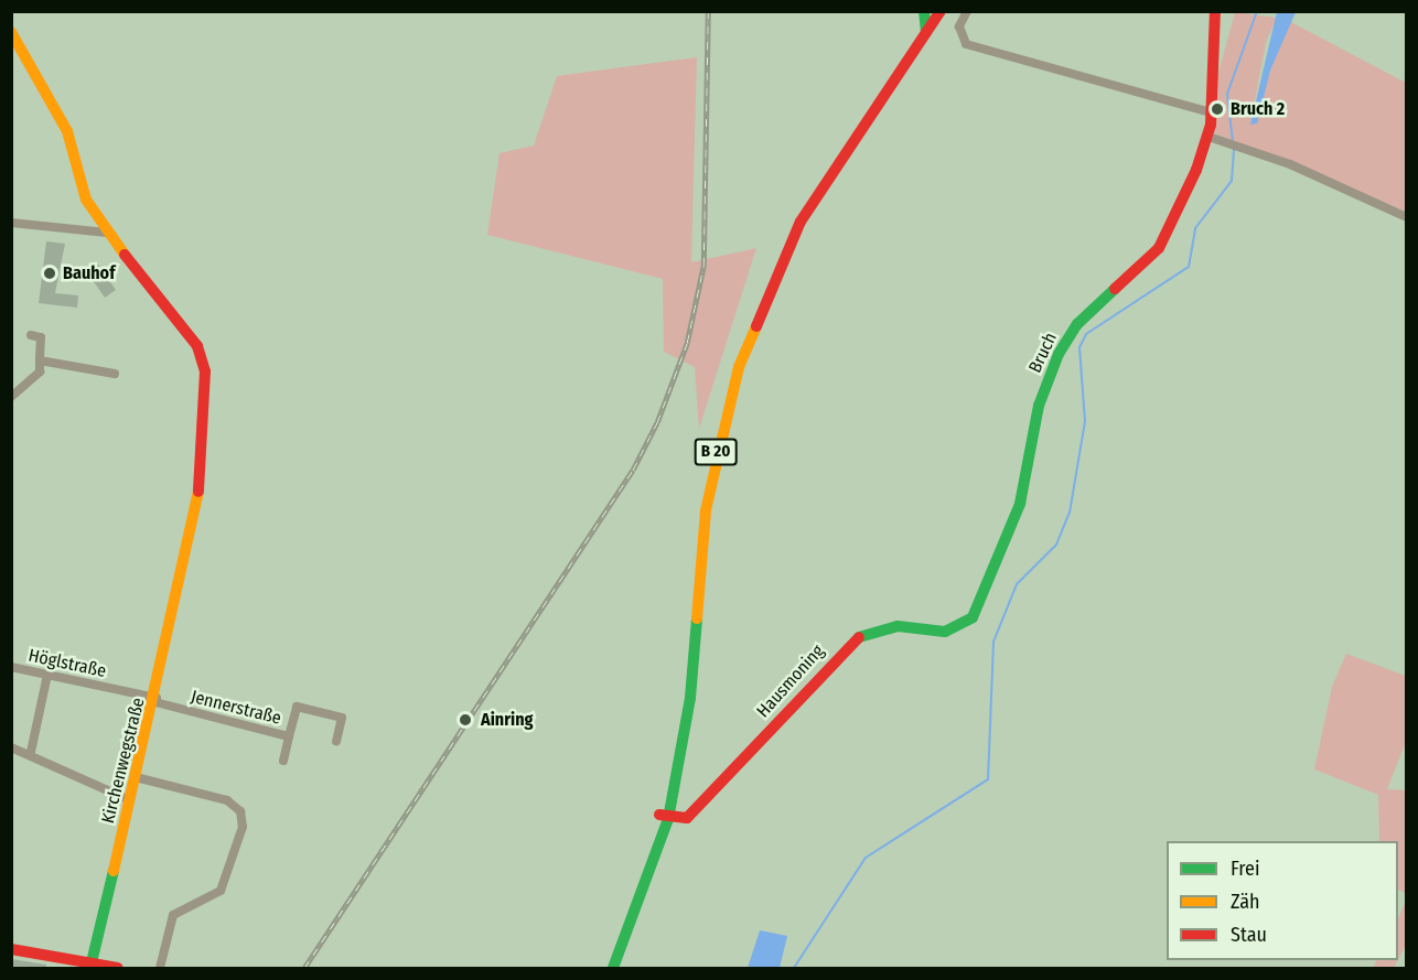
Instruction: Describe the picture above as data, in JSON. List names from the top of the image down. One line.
{"streets":{"street":["Bruch","B 20","Höglstraße","Hausmoning","Jennerstraße","Kirchenwegstraße"]},"crossings":[["Bruch","Hausmoning"],["B 20","Hausmoning"],["Höglstraße","Jennerstraße"],["Höglstraße","Kirchenwegstraße"],["Jennerstraße","Kirchenwegstraße"]],"places":["Bruch 2","Bauhof","Ainring"],"legend":["Frei","Zäh","Stau"]}
